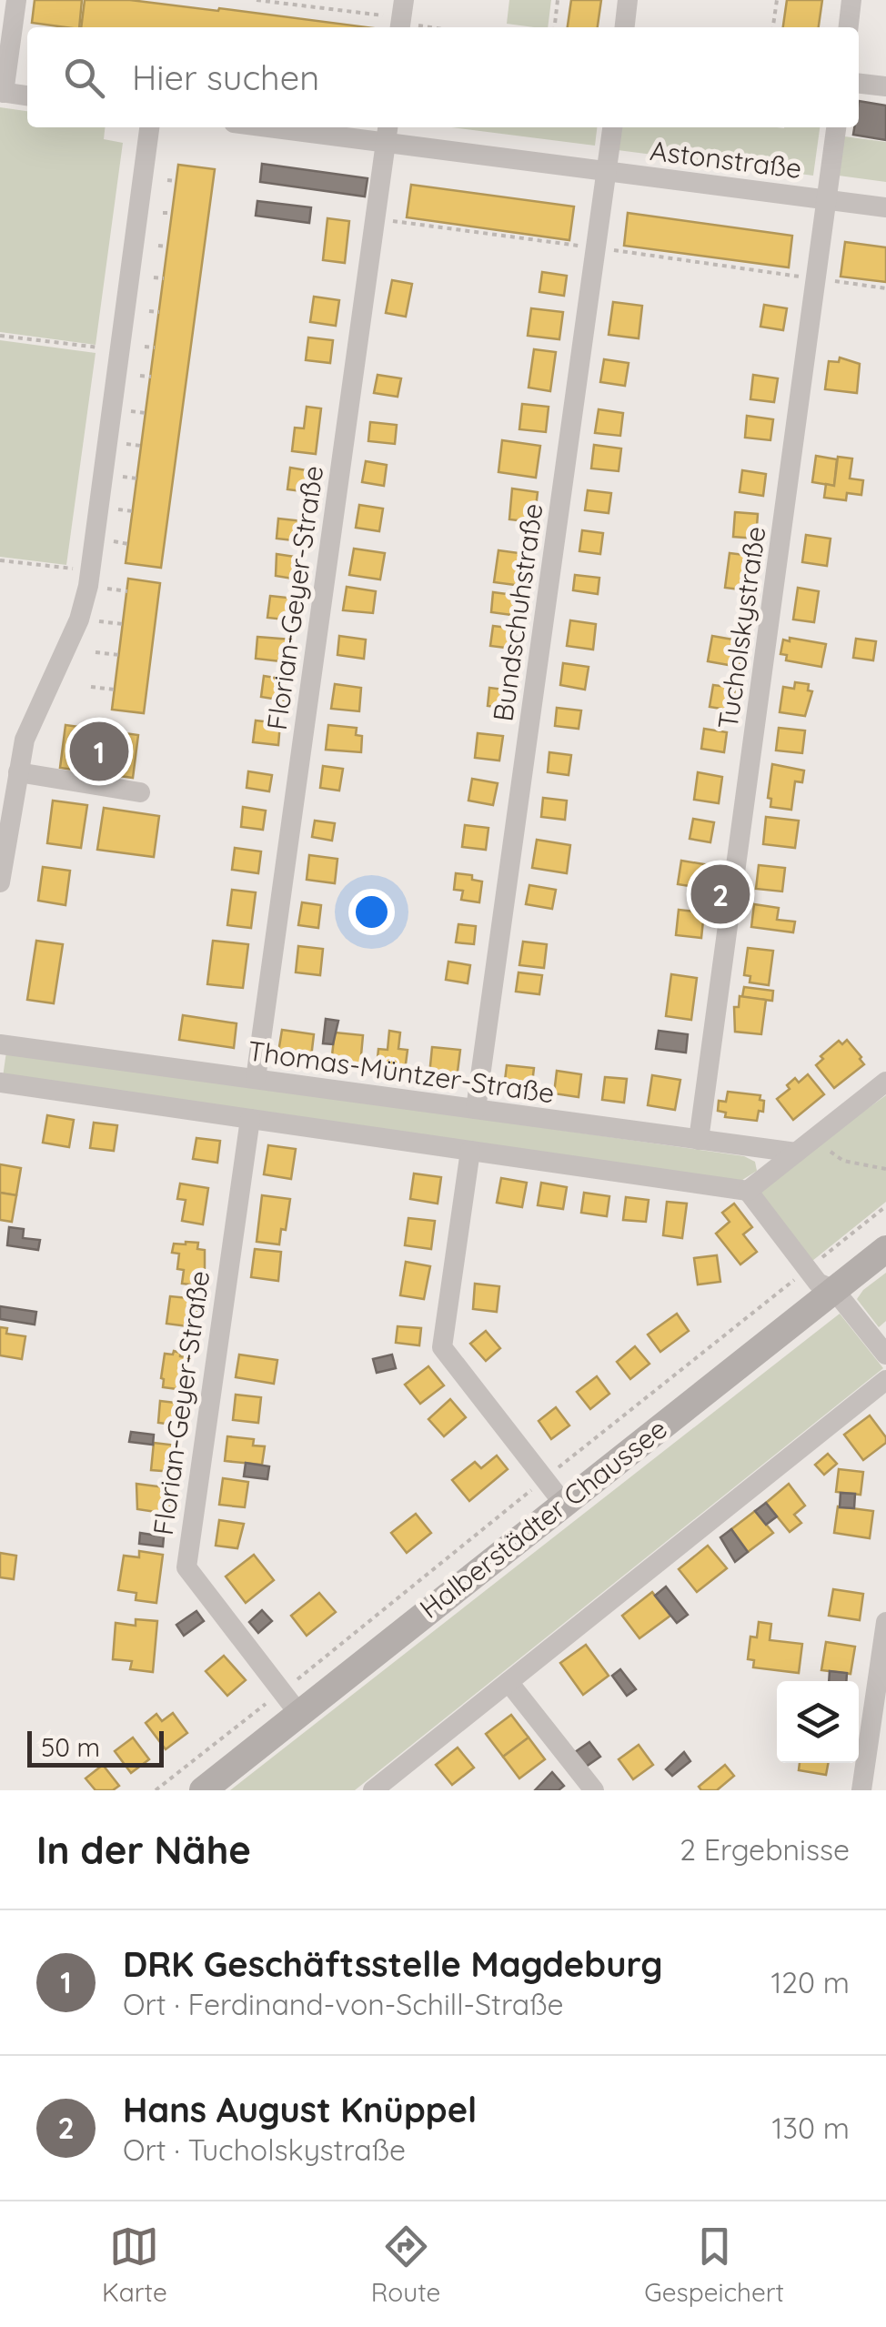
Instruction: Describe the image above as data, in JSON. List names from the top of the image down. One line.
{"streets":{"main road":["Halberstädter Chaussee"],"street":["Astonstraße","Florian-Geyer-Straße","Bundschuhstraße","Tucholskystraße","Thomas-Müntzer-Straße"]},"crossings":[["Astonstraße","Florian-Geyer-Straße"],["Astonstraße","Bundschuhstraße"],["Astonstraße","Tucholskystraße"],["Florian-Geyer-Straße","Thomas-Müntzer-Straße"],["Florian-Geyer-Straße","Halberstädter Chaussee"],["Bundschuhstraße","Thomas-Müntzer-Straße"],["Tucholskystraße","Thomas-Müntzer-Straße"]],"scale_bar":"50 m","page":{"search":"Hier suchen","pins":["1","2"],"scale":"50 m","heading":["In der Nähe","2 Ergebnisse"],"list":[{"mark":"1","name":"DRK Geschäftsstelle Magdeburg","note":"Ort · Ferdinand-von-Schill-Straße","value":"120 m"},{"mark":"2","name":"Hans August Knüppel","note":"Ort · Tucholskystraße","value":"130 m"}],"nav":["Karte","Route","Gespeichert"]}}
